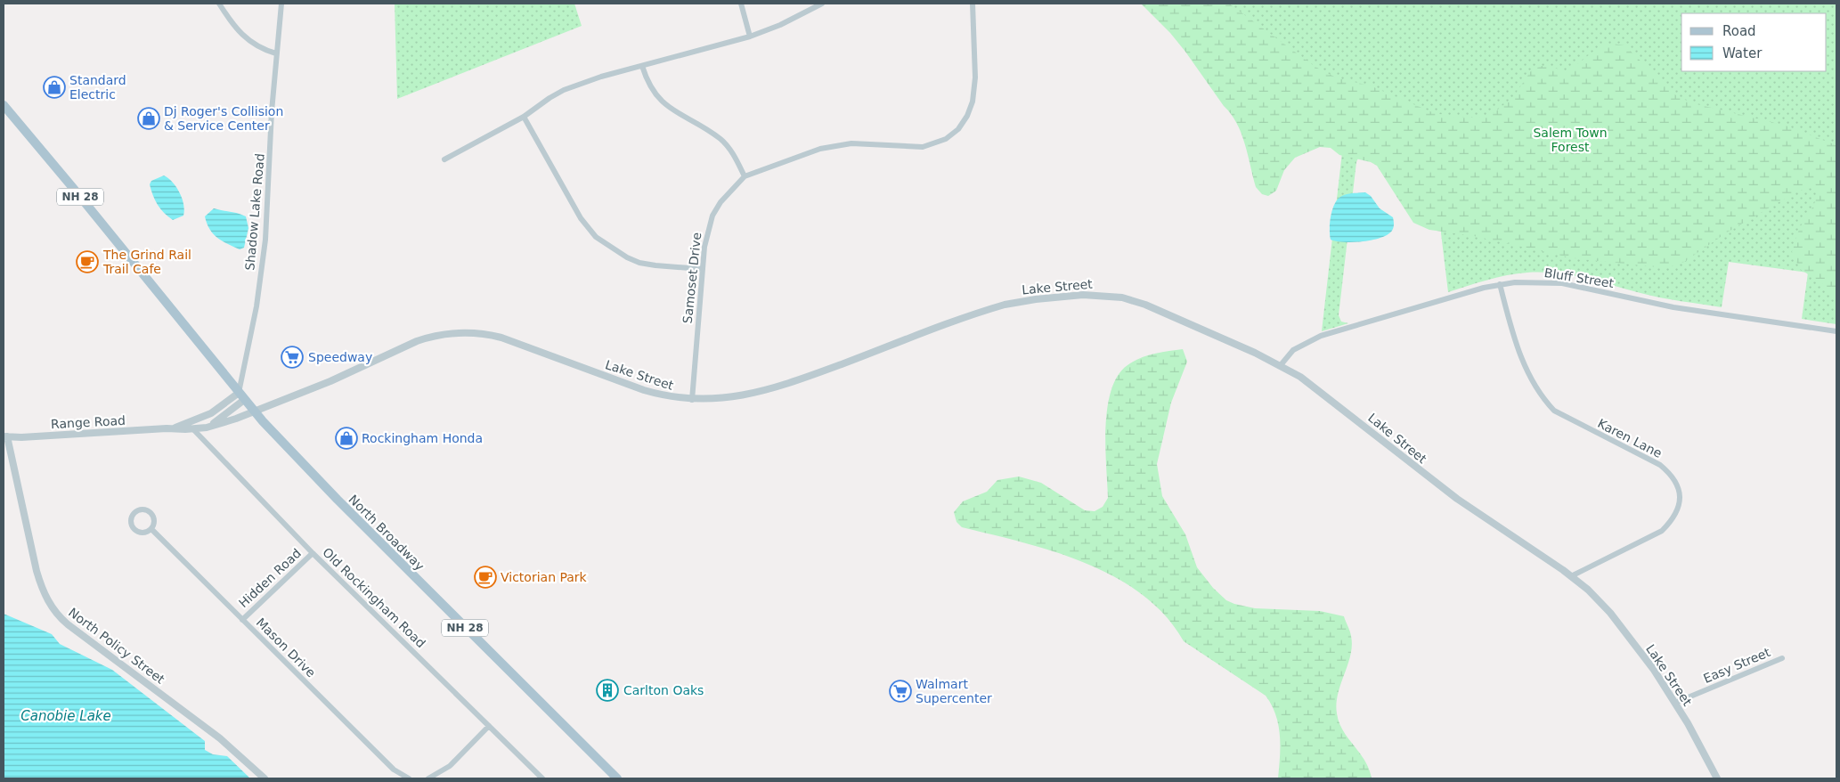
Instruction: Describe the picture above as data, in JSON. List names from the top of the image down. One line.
{"streets":{"main road":["NH 28","North Broadway"],"street":["Shadow Lake Road","Samoset Drive","Bluff Street","Lake Street","Range Road","Karen Lane","Hidden Road","Old Rockingham Road","North Policy Street","Mason Drive","Easy Street"]},"crossings":[["Shadow Lake Road","Range Road"],["Shadow Lake Road","North Broadway"],["Samoset Drive","Lake Street"],["Bluff Street","Lake Street"],["Bluff Street","Karen Lane"],["Lake Street","Range Road"],["Lake Street","Karen Lane"],["Lake Street","North Broadway"],["Lake Street","Easy Street"],["Range Road","North Broadway"],["Range Road","Old Rockingham Road"],["Range Road","North Policy Street"],["Hidden Road","Old Rockingham Road"],["Hidden Road","Mason Drive"]],"water":["Canobie Lake"],"parks":["Salem Town Forest"],"places":{"shop":["Standard Electric","Dj Roger's Collision & Service Center","Rockingham Honda"],"cafe":["The Grind Rail Trail Cafe","Victorian Park"],"supermarket":["Speedway","Walmart Supercenter"],"building":["Carlton Oaks"]},"legend":["Road","Water"]}
